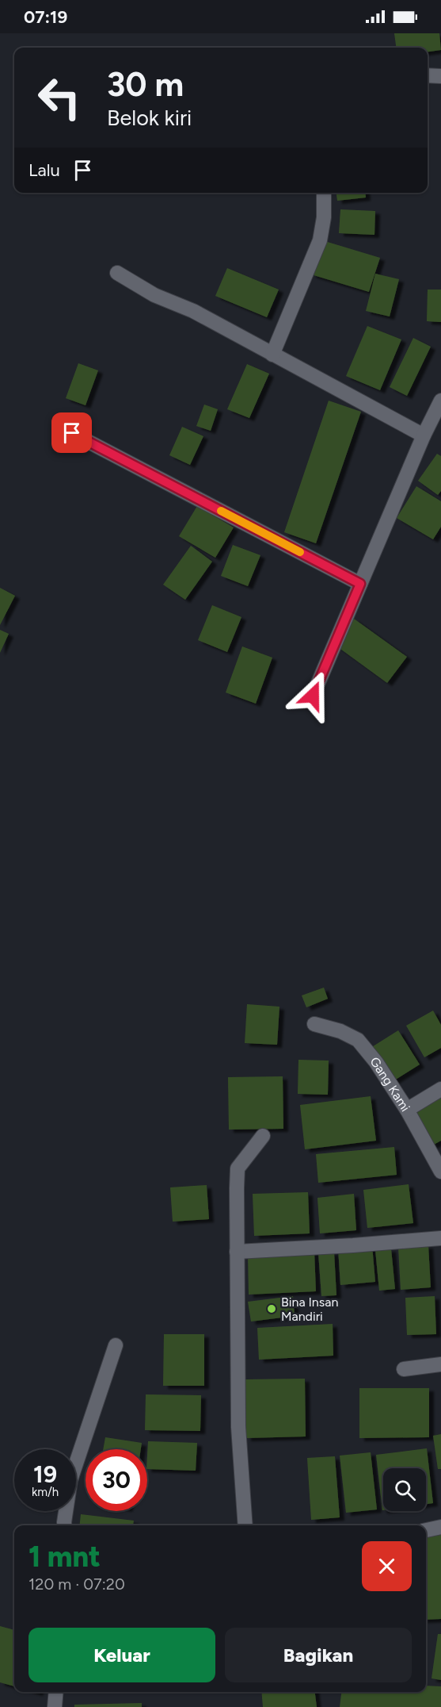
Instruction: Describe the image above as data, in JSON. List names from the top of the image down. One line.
{"streets":{"street":["Gang Kami"]},"places":["Bina Insan Mandiri"],"page":{"status":"07:19","turn":["30 m","Belok kiri"],"then":"Lalu","speed":"19 km/h","limit":"30","heading":["1 mnt","120 m · 07:20"],"buttons":["Keluar","Bagikan"]}}
